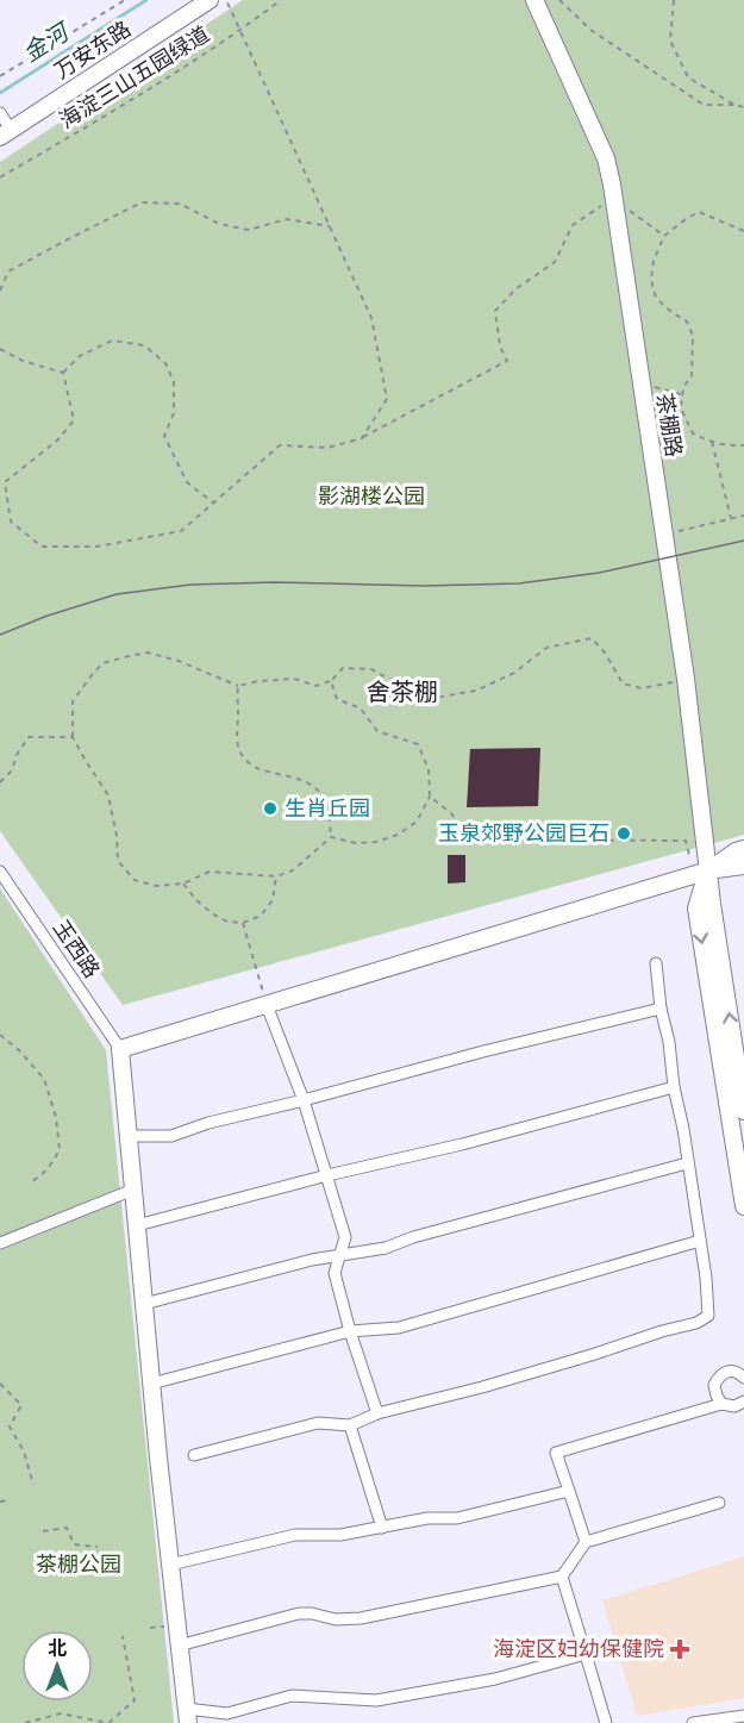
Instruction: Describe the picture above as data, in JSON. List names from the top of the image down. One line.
{"streets":{"street":["万安东路","茶棚路","玉西路"],"path":["海淀三山五园绿道"]},"districts":["舍茶棚"],"water":["金河"],"parks":["影湖楼公园","茶棚公园"],"places":{"other":["生肖丘园","玉泉郊野公园巨石"],"health":["海淀区妇幼保健院"]},"north":"top"}
